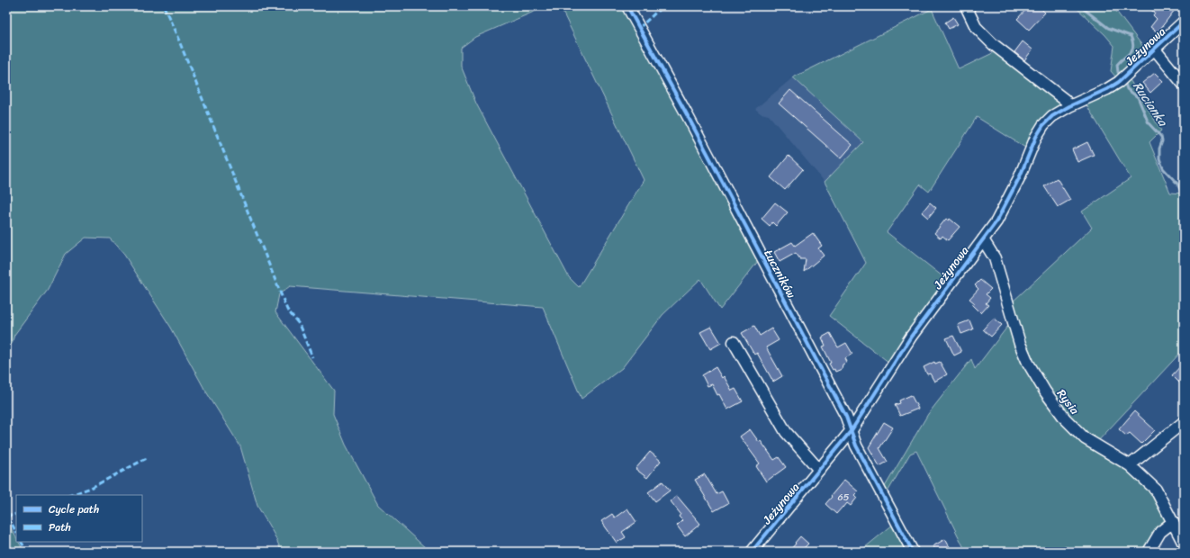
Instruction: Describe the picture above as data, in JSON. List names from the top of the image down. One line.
{"streets":{"street":["Jeżynowa","Łuczników","Rysia"]},"crossings":[["Jeżynowa","Łuczników"],["Jeżynowa","Rysia"]],"water":["Rucianka"],"house_numbers":["65"],"legend":["Cycle path","Path"]}
